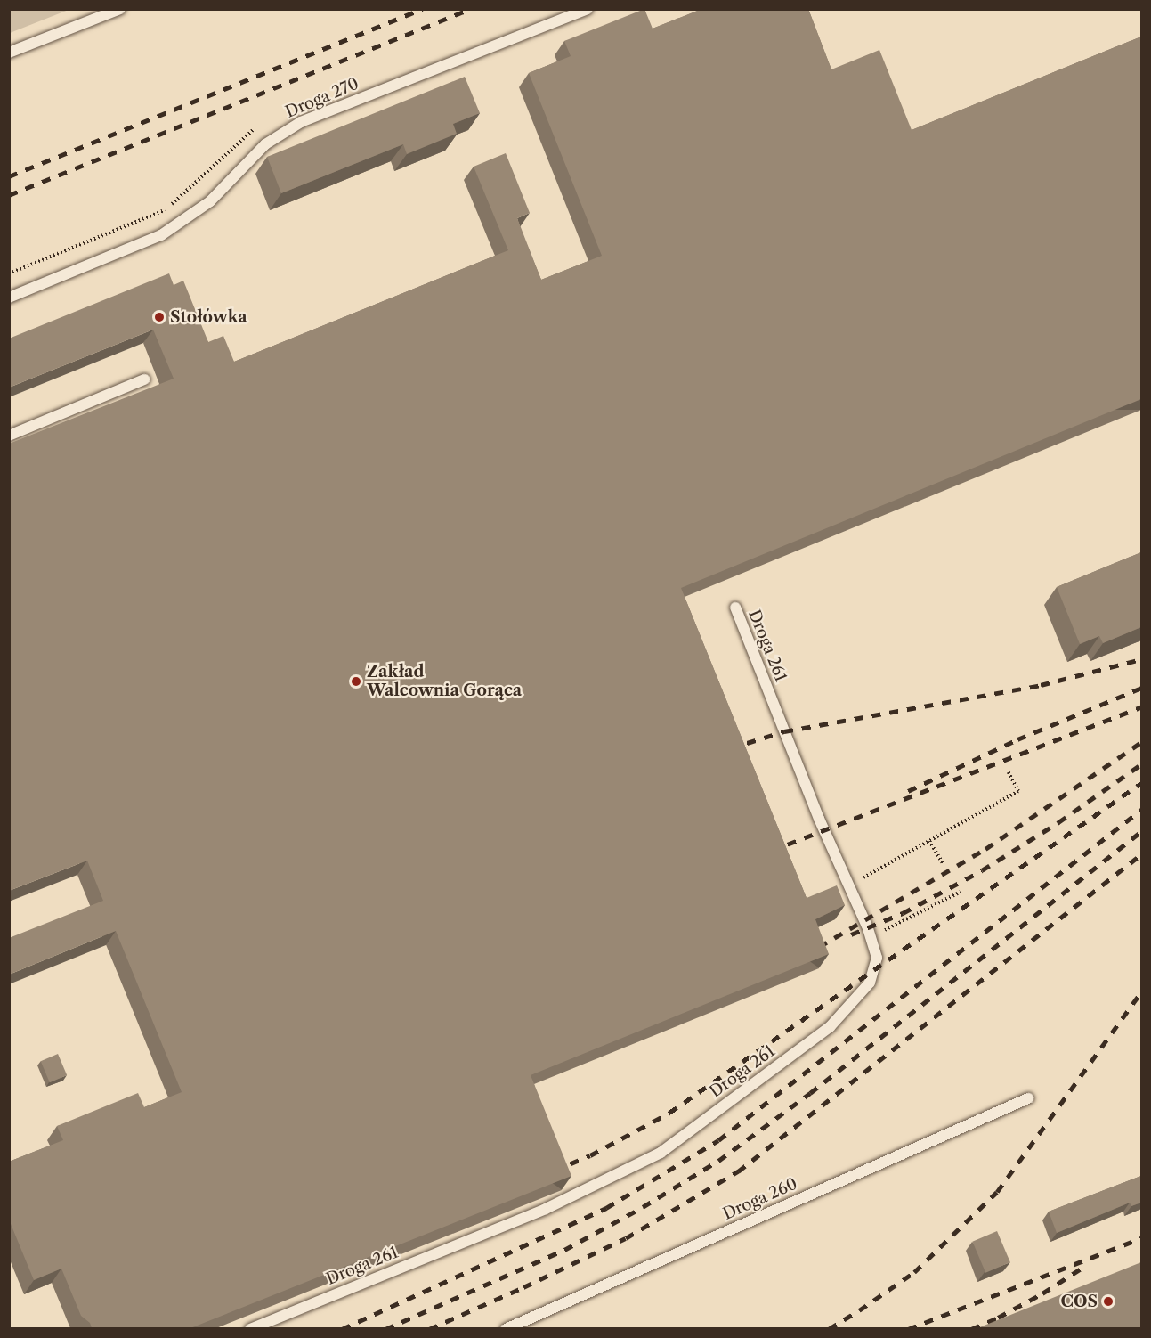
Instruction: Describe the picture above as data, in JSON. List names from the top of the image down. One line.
{"streets":{"lane":["Droga 270","Droga 261","Droga 260"]},"places":["Stołówka","Zakład Walcownia Gorąca","COS"]}
